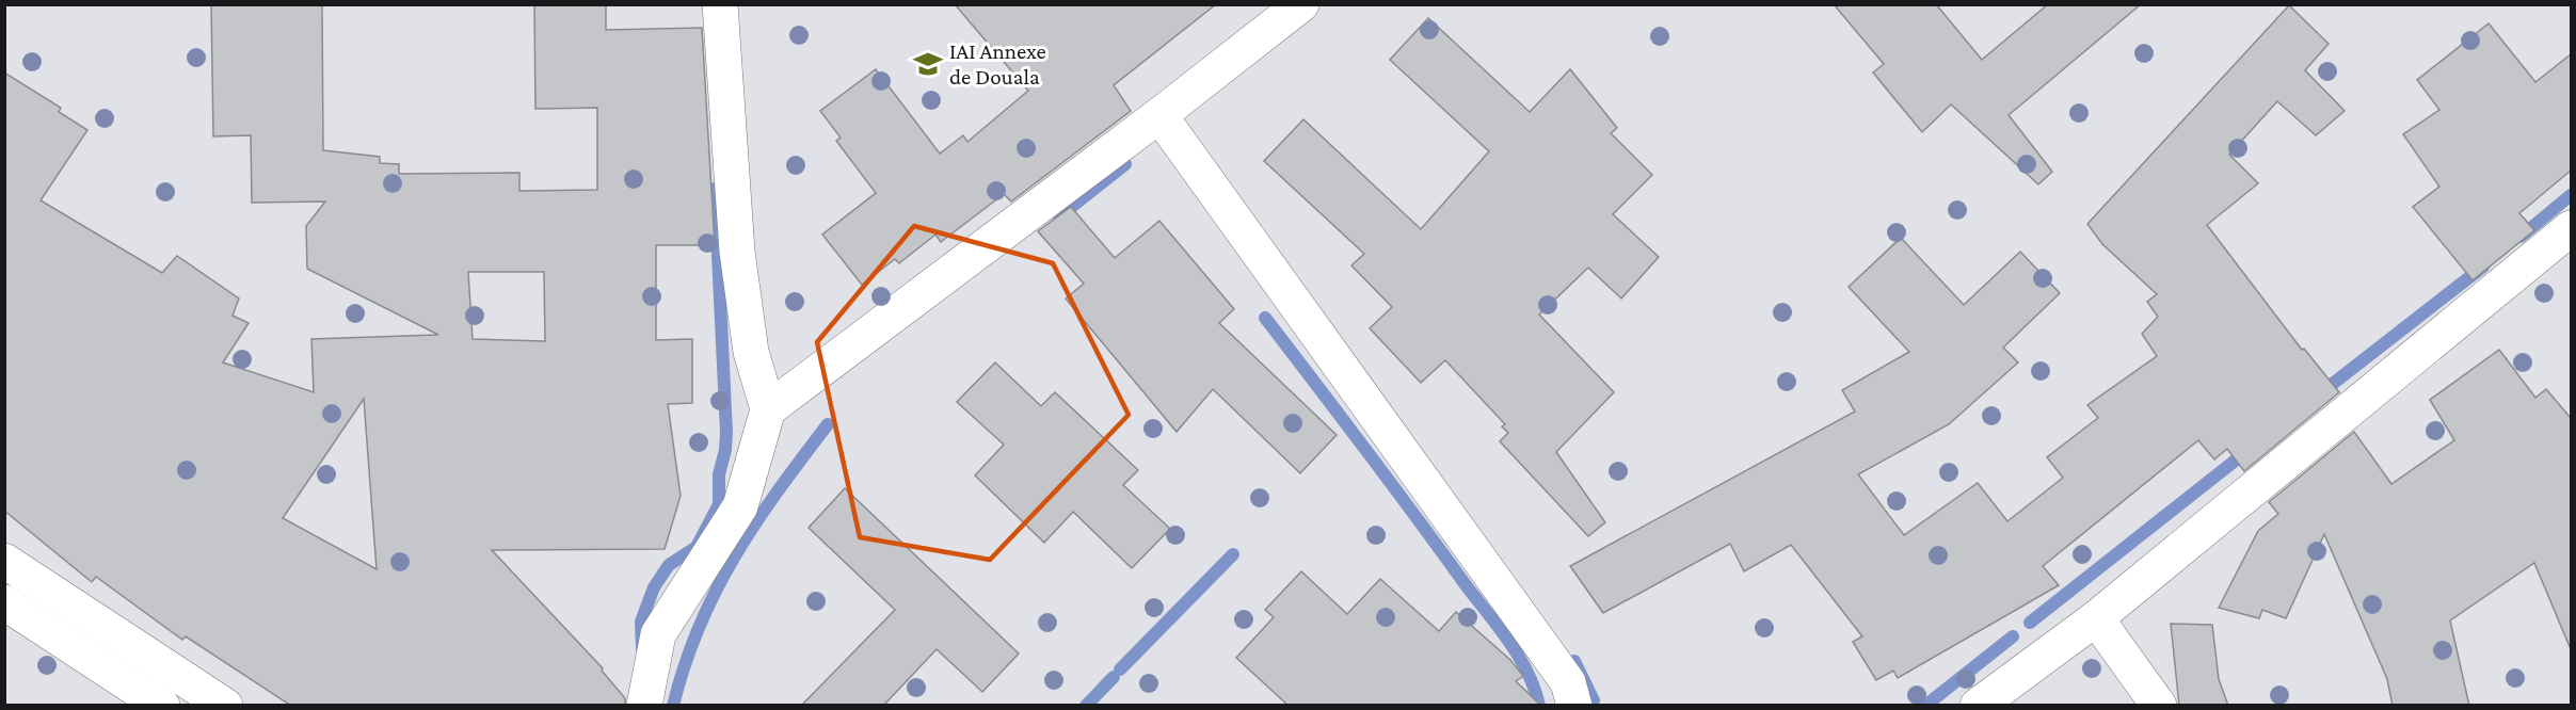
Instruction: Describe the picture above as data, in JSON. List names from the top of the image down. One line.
{"places":{"school or university":["IAI Annexe de Douala"]}}
